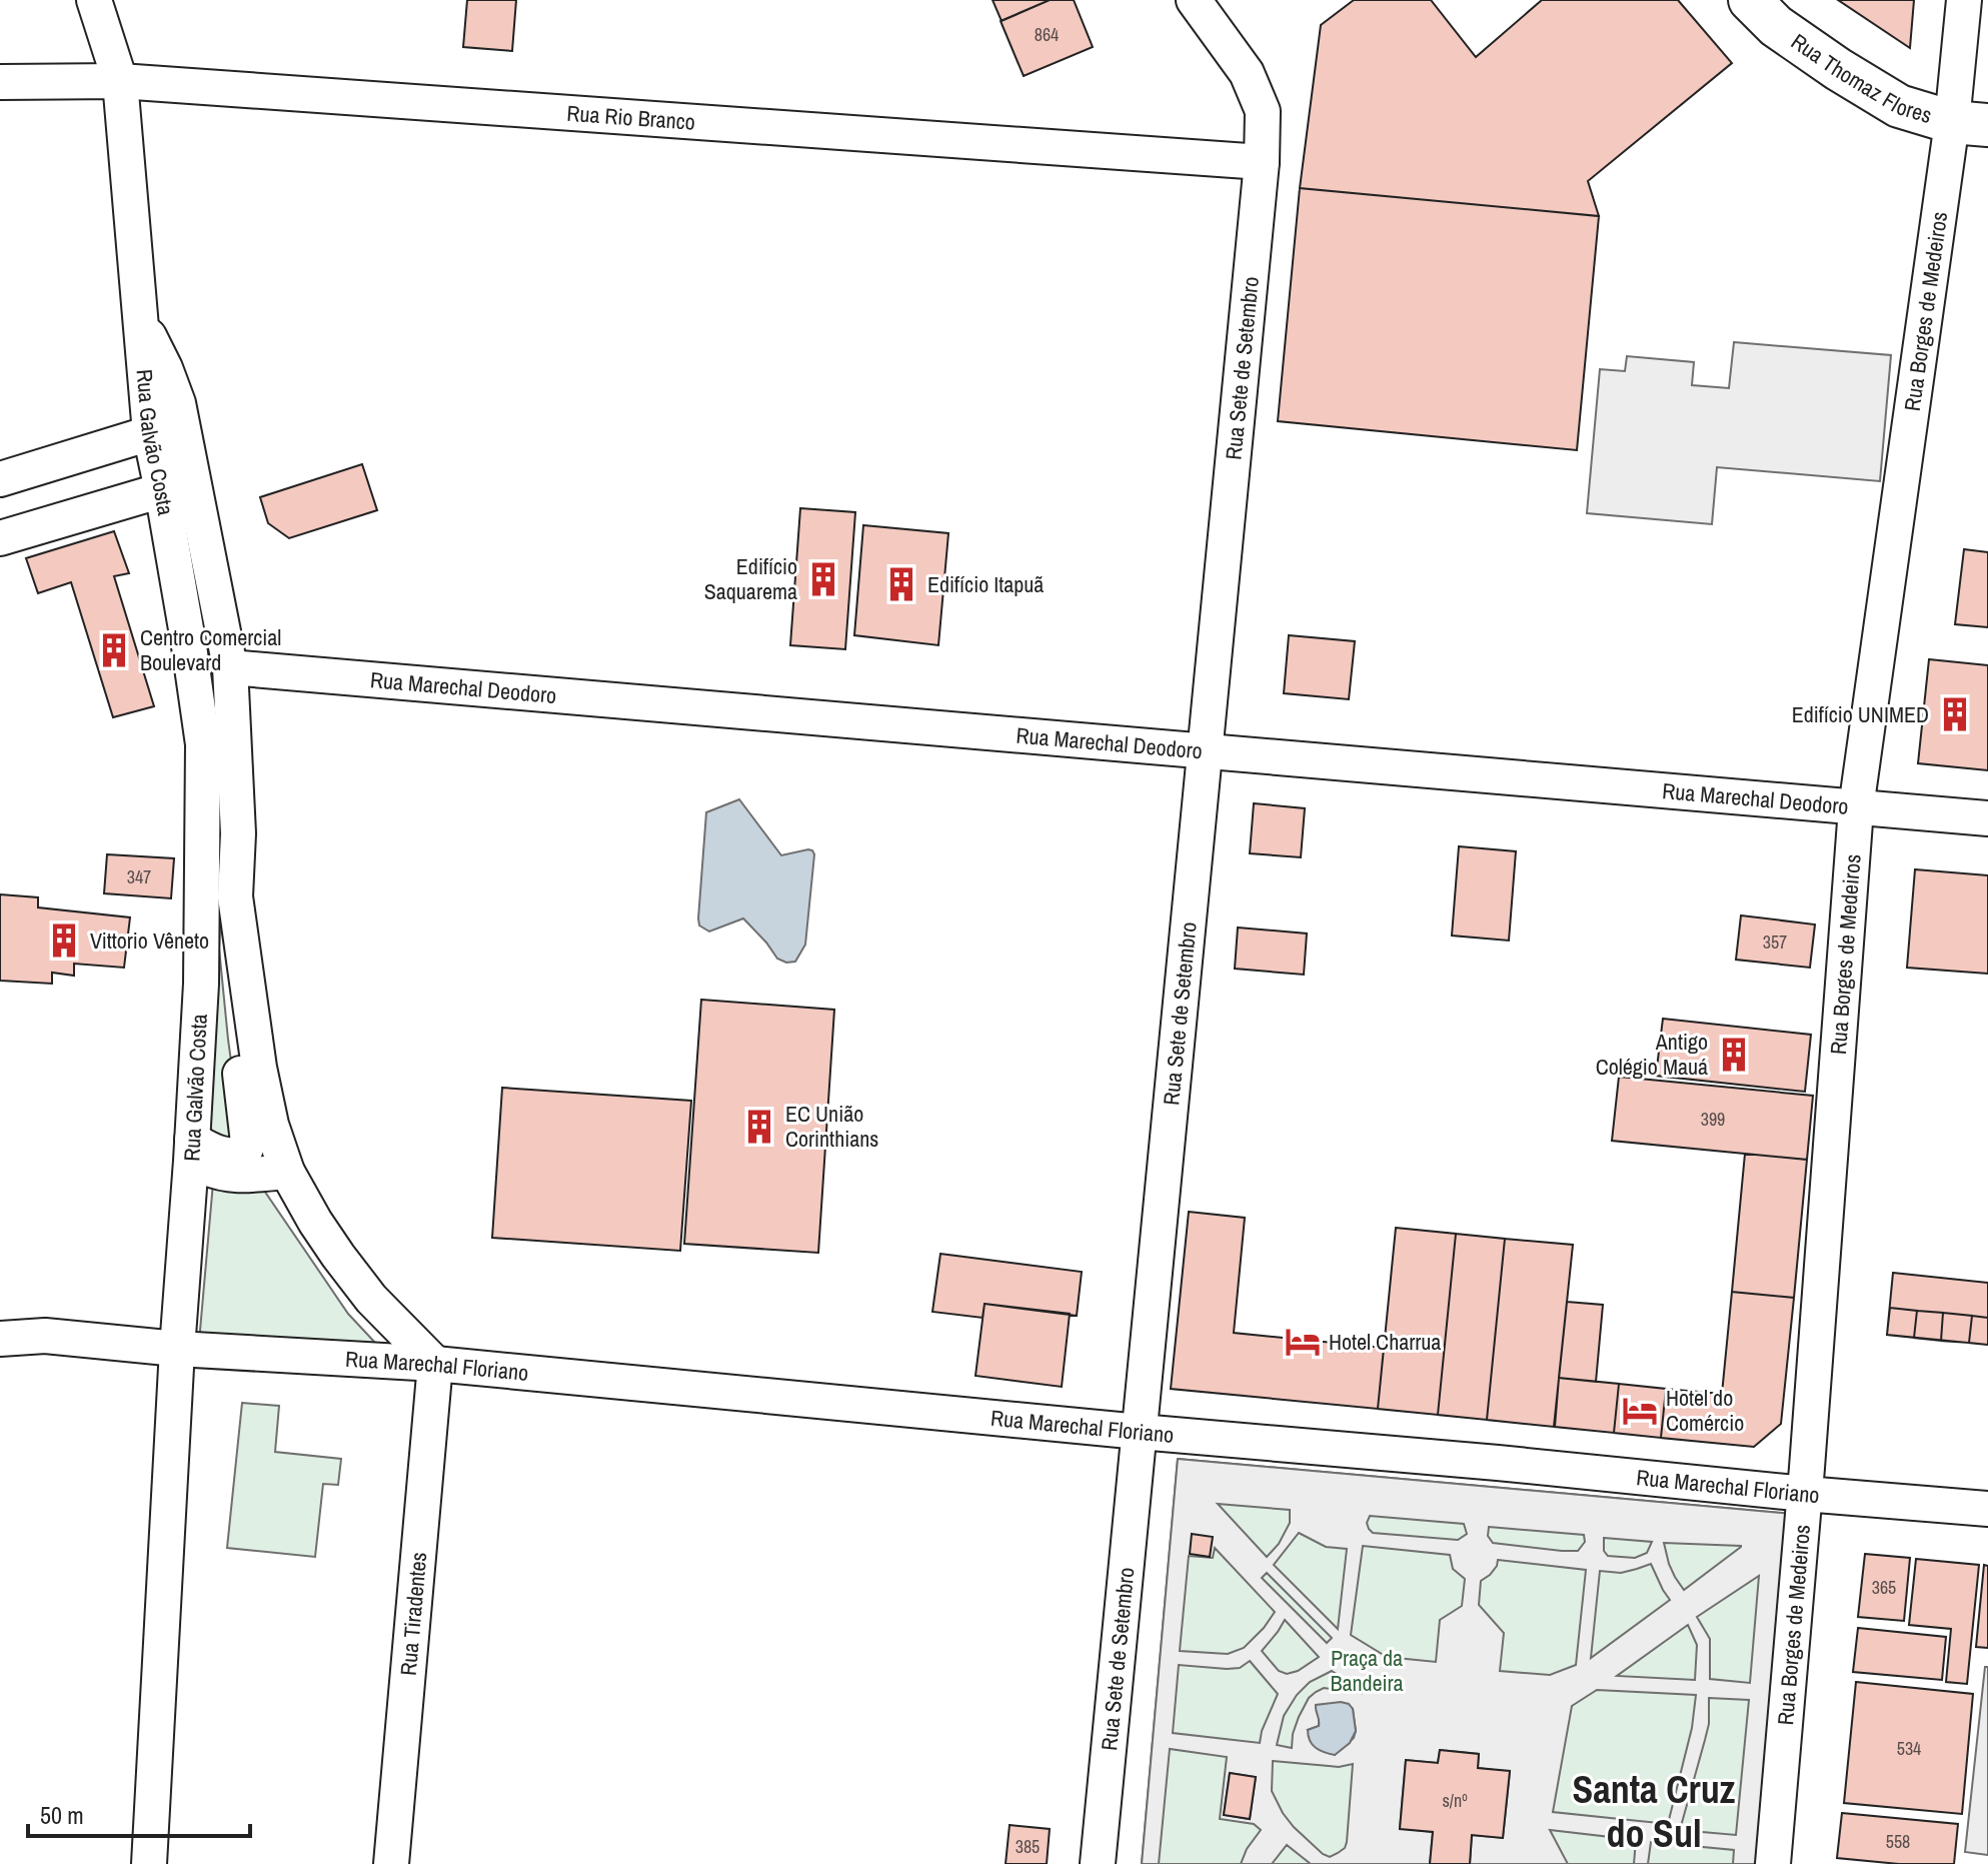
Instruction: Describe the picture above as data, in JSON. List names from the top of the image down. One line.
{"streets":{"main road":["Rua Thomaz Flores"],"street":["Rua Rio Branco","Rua Borges de Medeiros","Rua Sete de Setembro","Rua Galvão Costa","Rua Marechal Deodoro","Rua Marechal Floriano","Rua Tiradentes"]},"crossings":[["Rua Thomaz Flores","Rua Borges de Medeiros"],["Rua Rio Branco","Rua Sete de Setembro"],["Rua Rio Branco","Rua Galvão Costa"],["Rua Borges de Medeiros","Rua Marechal Deodoro"],["Rua Borges de Medeiros","Rua Marechal Floriano"],["Rua Sete de Setembro","Rua Marechal Deodoro"],["Rua Sete de Setembro","Rua Marechal Floriano"],["Rua Galvão Costa","Rua Marechal Deodoro"],["Rua Galvão Costa","Rua Marechal Floriano"],["Rua Galvão Costa","Rua Tiradentes"],["Rua Marechal Floriano","Rua Tiradentes"]],"districts":["Santa Cruz do Sul"],"parks":["Praça da Bandeira"],"places":{"building":["Edifício Saquarema","Edifício Itapuã","Centro Comercial Boulevard","Edifício UNIMED","Vittorio Vêneto","Antigo Colégio Mauá","EC União Corinthians"],"hotel":["Hotel Charrua","Hotel do Comércio"]},"house_numbers":["864","347","357","399","365","534","s/nº","558","385"],"scale_bar":"50 m"}
